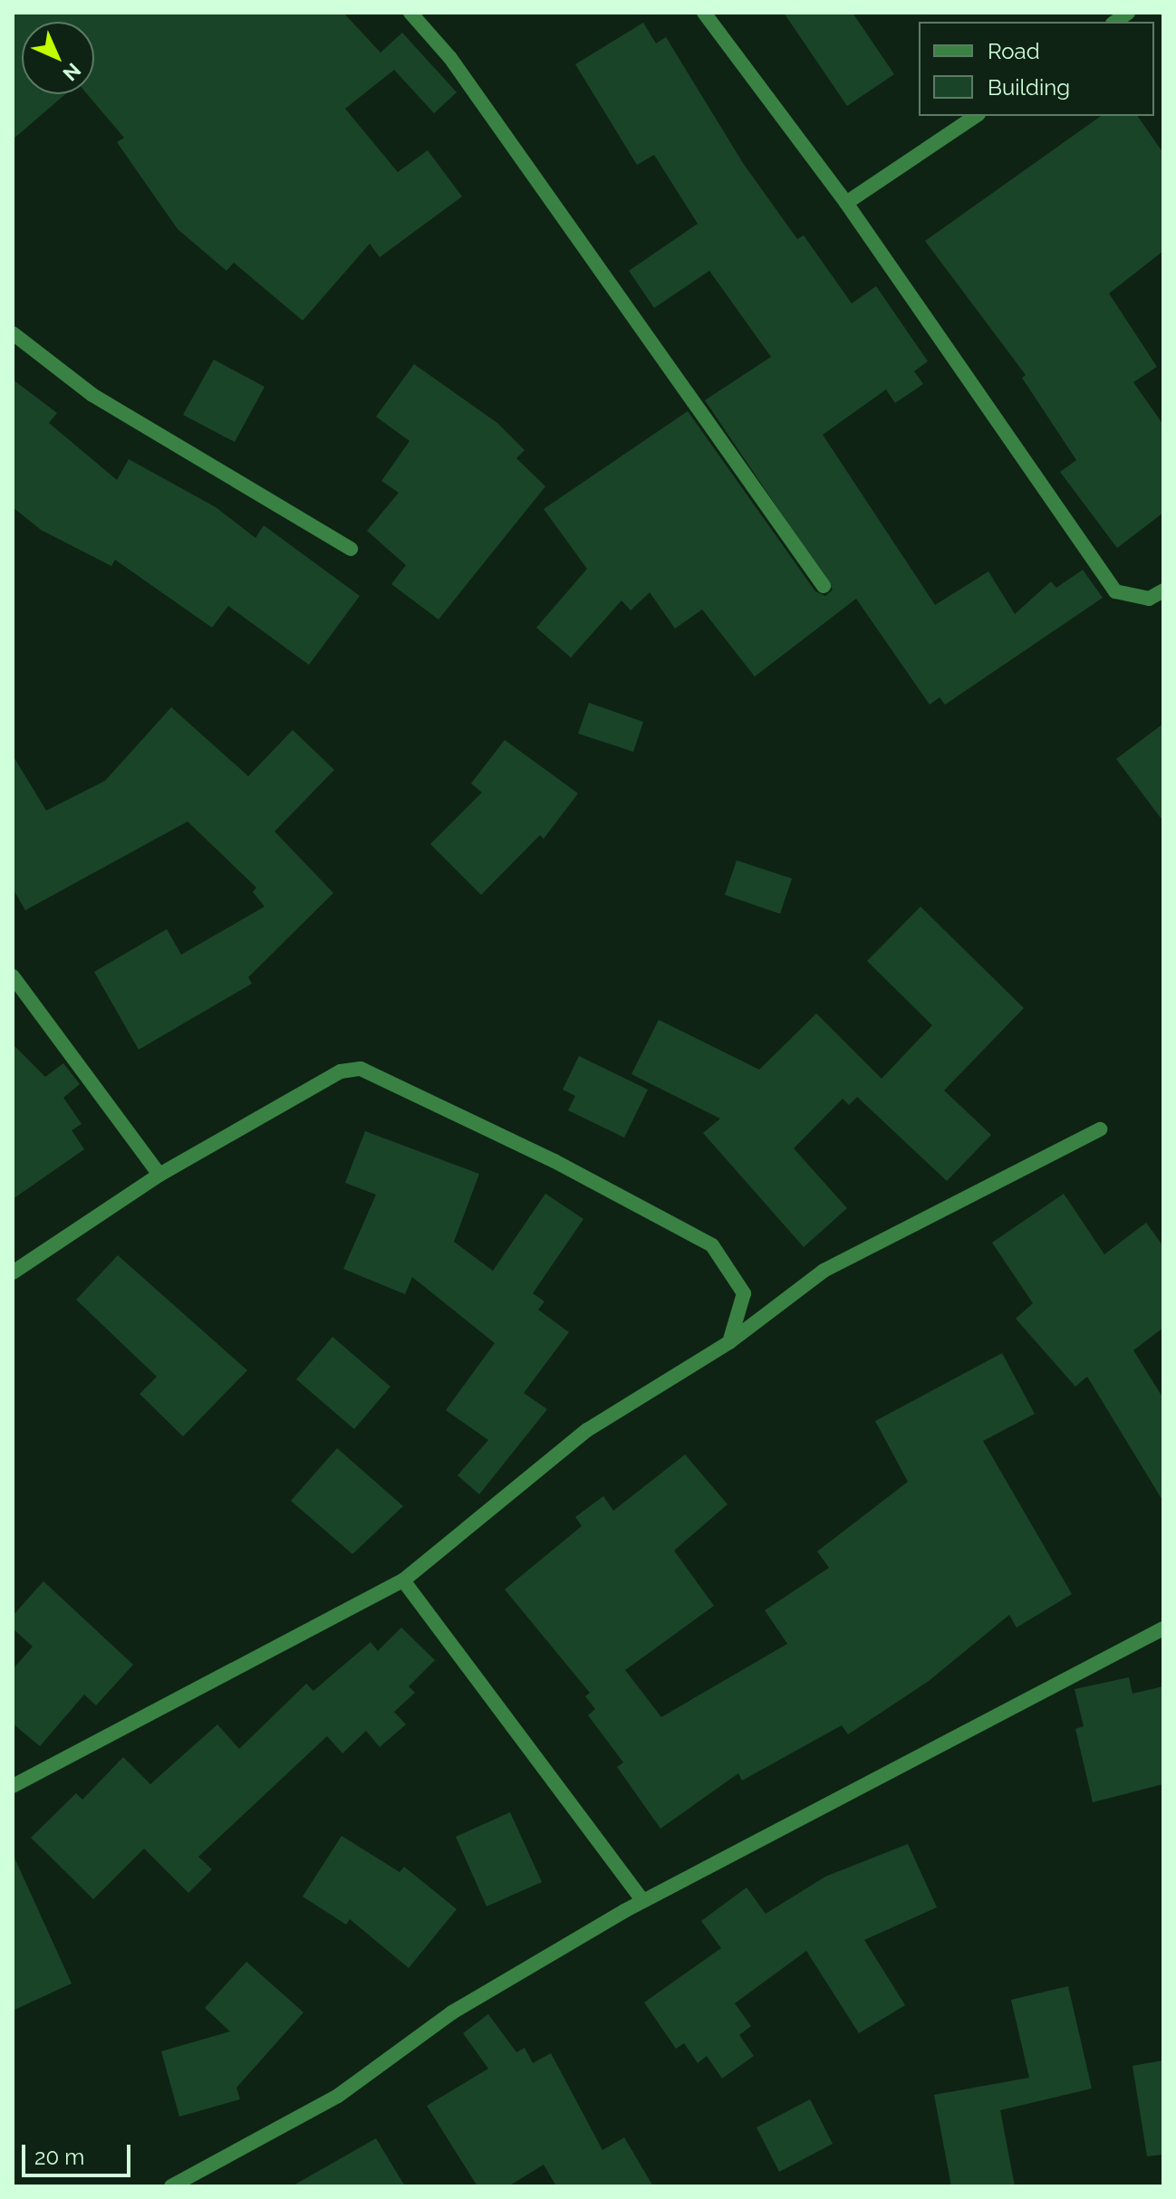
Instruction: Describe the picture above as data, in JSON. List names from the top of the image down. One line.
{"legend":["Road","Building"],"scale_bar":"20 m","north":"bottom right"}
